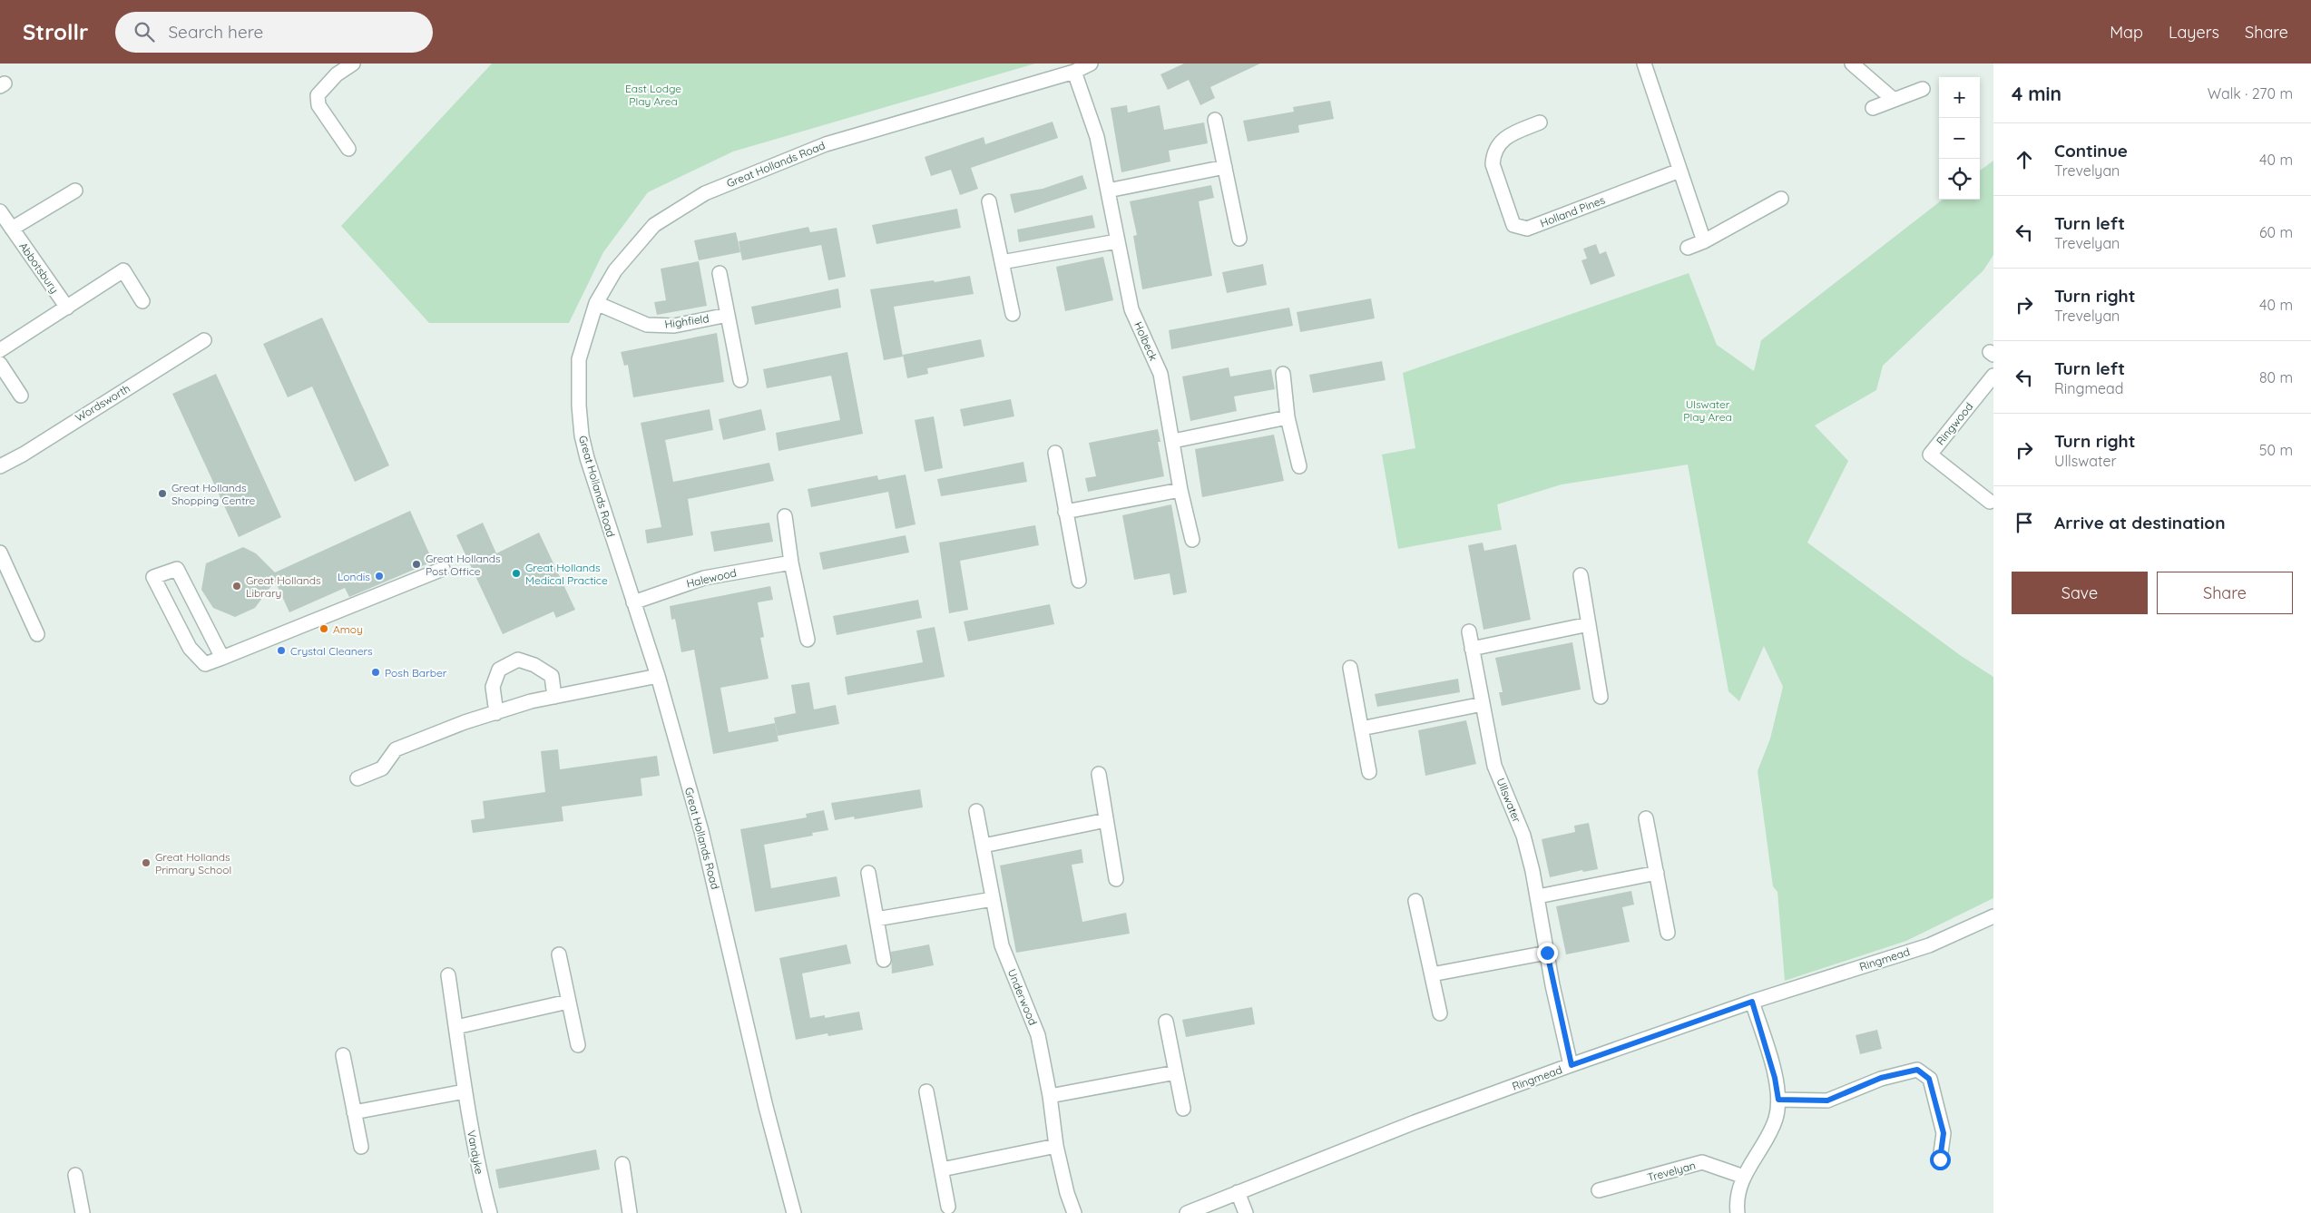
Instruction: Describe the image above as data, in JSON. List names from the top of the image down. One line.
{"streets":{"street":["Great Hollands Road","Holland Pines","Abbotsbury","Highfield","Holbeck","Wordsworth","Ringwood","Halewood","Ullswater","Ringmead","Underwood","Vandyke","Trevelyan"]},"crossings":[["Great Hollands Road","Highfield"],["Great Hollands Road","Holbeck"],["Great Hollands Road","Halewood"],["Ullswater","Ringmead"]],"parks":["East Lodge Play Area","Ulswater Play Area"],"places":["Great Hollands Shopping Centre","Great Hollands Post Office","Great Hollands Medical Practice","Londis","Great Hollands Library","Amoy","Crystal Cleaners","Posh Barber","Great Hollands Primary School"],"page":{"header":"Strollr","search":"Search here","nav":["Map","Layers","Share"],"heading":["4 min","Walk · 270 m"],"map_buttons":["+","−"],"list":[["Continue","Trevelyan","40 m"],["Turn left","Trevelyan","60 m"],["Turn right","Trevelyan","40 m"],["Turn left","Ringmead","80 m"],["Turn right","Ullswater","50 m"],"Arrive at destination"],"buttons":["Save","Share"]}}
